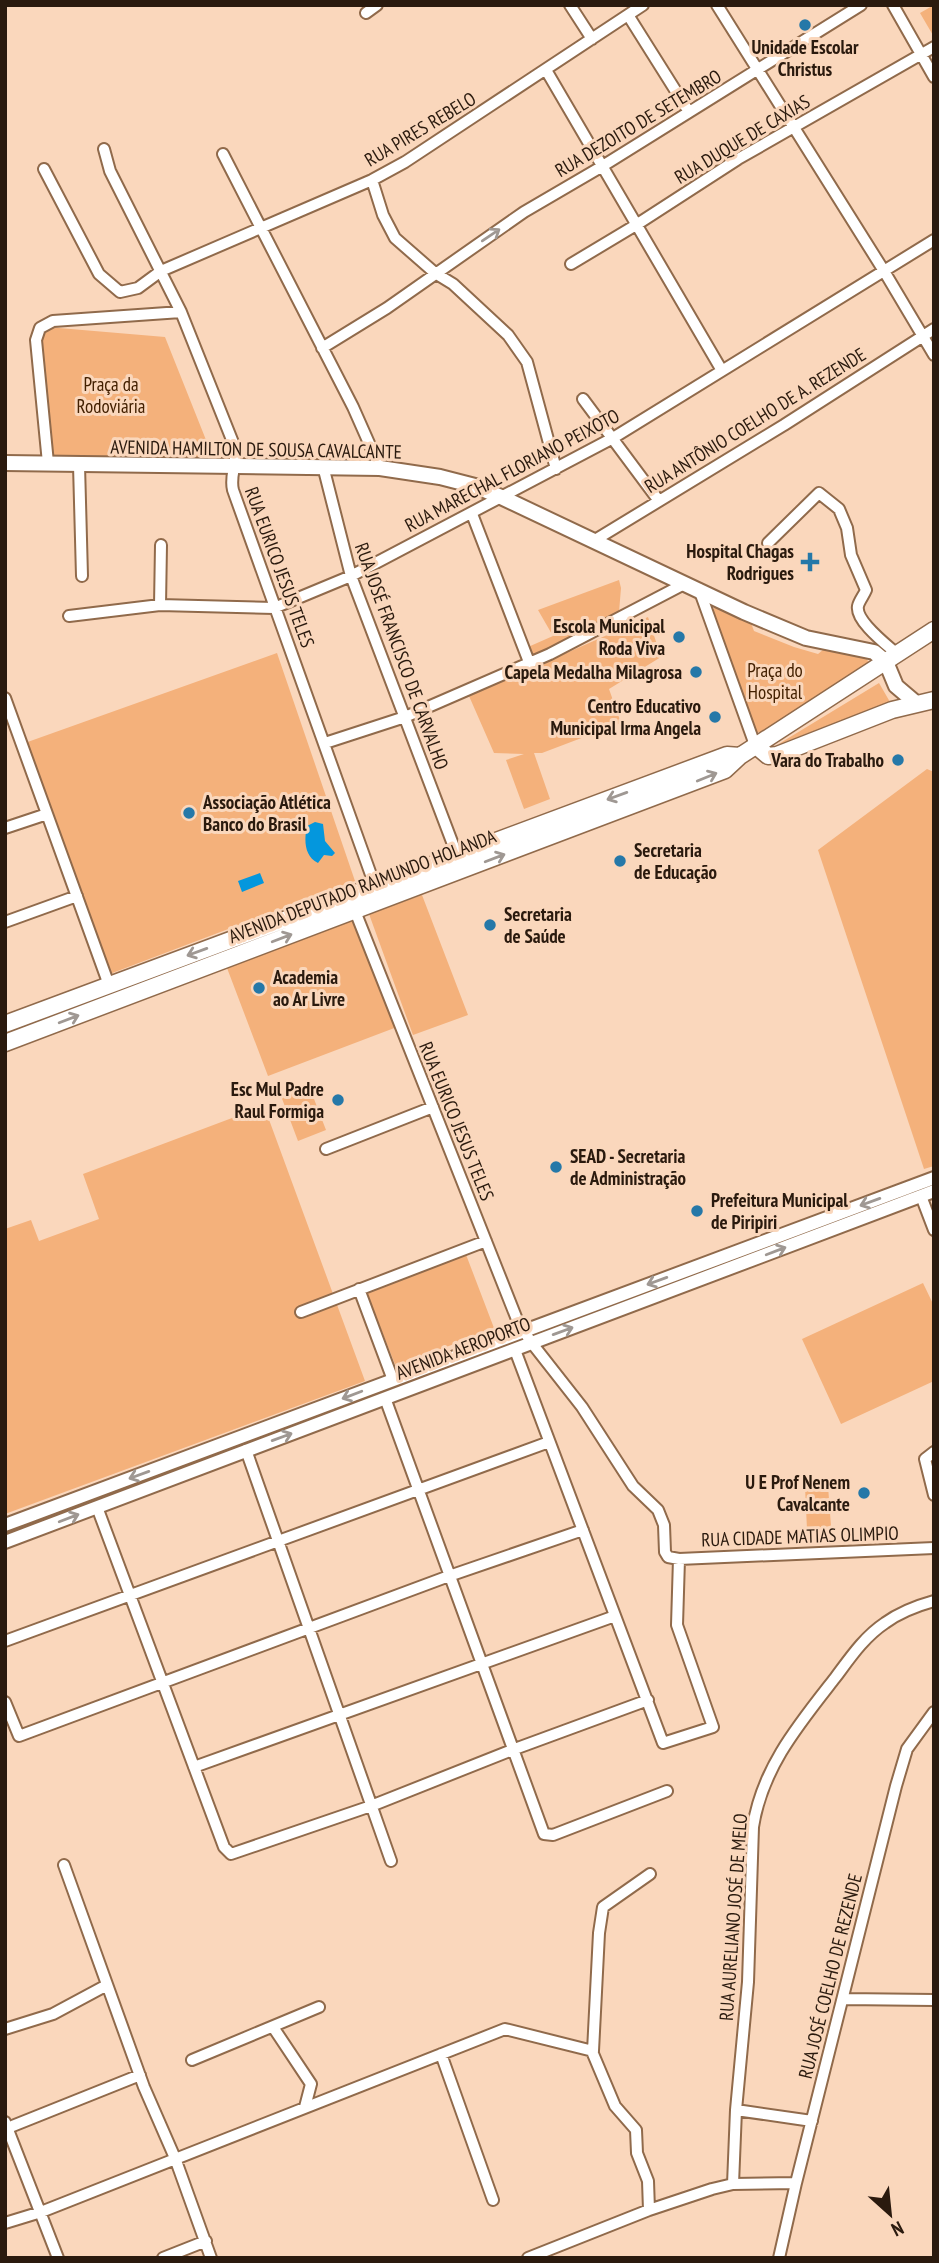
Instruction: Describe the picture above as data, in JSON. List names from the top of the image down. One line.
{"streets":{"main road":["AVENIDA HAMILTON DE SOUSA CAVALCANTE","AVENIDA DEPUTADO RAIMUNDO HOLANDA"],"street":["RUA DEZOITO DE SETEMBRO","RUA PIRES REBELO","RUA DUQUE DE CAXIAS","RUA ANTÔNIO COELHO DE A. REZENDE","RUA MARECHAL FLORIANO PEIXOTO","RUA EURICO JESUS TELES","RUA JOSÉ FRANCISCO DE CARVALHO","AVENIDA AEROPORTO","RUA CIDADE MATIAS OLIMPIO","RUA AURELIANO JOSÉ DE MELO","RUA JOSÉ COELHO DE REZENDE"]},"crossings":[["RUA PIRES REBELO","RUA EURICO JESUS TELES"],["RUA ANTÔNIO COELHO DE A. REZENDE","AVENIDA HAMILTON DE SOUSA CAVALCANTE"],["AVENIDA HAMILTON DE SOUSA CAVALCANTE","RUA MARECHAL FLORIANO PEIXOTO"],["AVENIDA HAMILTON DE SOUSA CAVALCANTE","RUA EURICO JESUS TELES"],["AVENIDA HAMILTON DE SOUSA CAVALCANTE","RUA JOSÉ FRANCISCO DE CARVALHO"],["RUA MARECHAL FLORIANO PEIXOTO","RUA EURICO JESUS TELES"],["RUA MARECHAL FLORIANO PEIXOTO","RUA JOSÉ FRANCISCO DE CARVALHO"],["RUA EURICO JESUS TELES","AVENIDA DEPUTADO RAIMUNDO HOLANDA"],["RUA EURICO JESUS TELES","AVENIDA AEROPORTO"],["RUA EURICO JESUS TELES","RUA CIDADE MATIAS OLIMPIO"],["RUA JOSÉ FRANCISCO DE CARVALHO","AVENIDA DEPUTADO RAIMUNDO HOLANDA"]],"parks":["Praça da Rodoviária","Praça do Hospital"],"places":{"other":["Unidade Escolar Christus","Escola Municipal Roda Viva","Capela Medalha Milagrosa","Centro Educativo Municipal Irma Angela","Vara do Trabalho","Associação Atlética Banco do Brasil","Secretaria de Educação","Secretaria de Saúde","Academia ao Ar Livre","Esc Mul Padre Raul Formiga","SEAD - Secretaria de Administração","Prefeitura Municipal de Piripiri","U E Prof Nenem Cavalcante"],"health":["Hospital Chagas Rodrigues"]},"north":"bottom right"}
